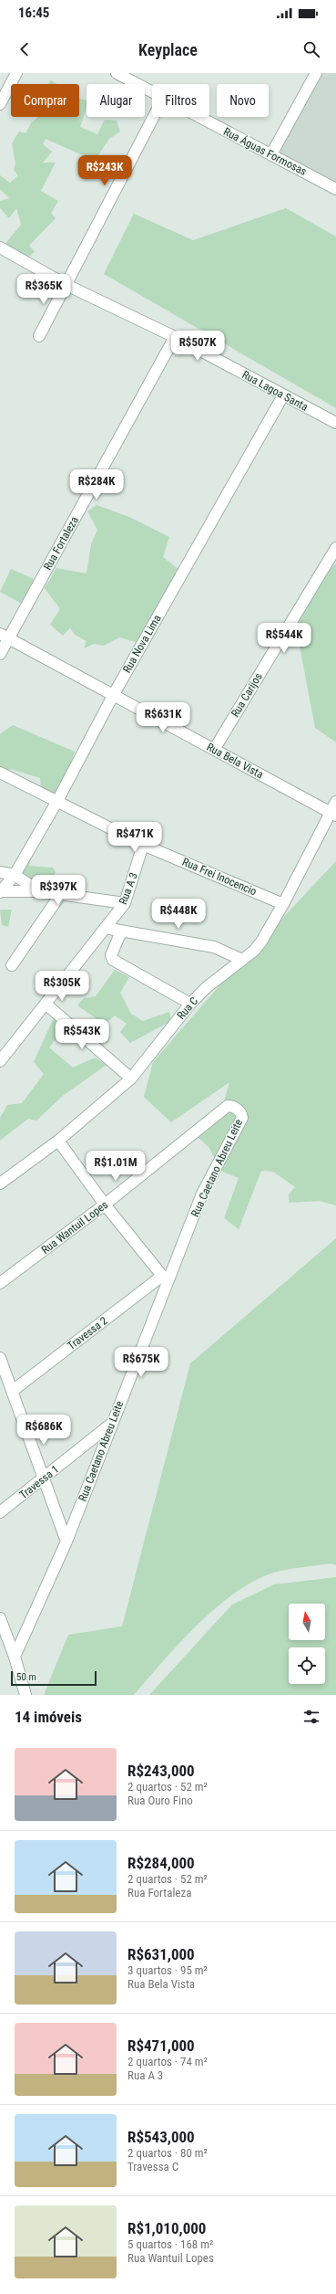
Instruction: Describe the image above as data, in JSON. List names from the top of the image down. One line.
{"streets":{"street":["Rua Águas Formosas","Rua Lagoa Santa","Rua Fortaleza","Rua Nova Lima","Rua Carijos","Rua Bela Vista","Rua Frei Inocencio","Rua A 3","Rua C","Rua Caetano Abreu Leite","Rua Wantuil Lopes","Travessa 2","Travessa 1"]},"crossings":[["Rua Lagoa Santa","Rua Fortaleza"],["Rua Lagoa Santa","Rua Nova Lima"],["Rua Fortaleza","Rua Bela Vista"],["Rua Nova Lima","Rua Bela Vista"],["Rua Nova Lima","Rua Frei Inocencio"],["Rua Carijos","Rua Bela Vista"],["Rua Bela Vista","Rua C"],["Rua Frei Inocencio","Rua A 3"],["Rua Frei Inocencio","Rua C"],["Rua Caetano Abreu Leite","Rua Wantuil Lopes"],["Rua Caetano Abreu Leite","Travessa 2"],["Rua Caetano Abreu Leite","Travessa 1"]],"scale_bar":"50 m","north":"top","page":{"status":"16:45","header":"Keyplace","chip":["Comprar","Alugar","Filtros","Novo"],"price":["R$243K","R$365K","R$507K","R$284K","R$544K","R$631K","R$471K","R$397K","R$448K","R$305K","R$543K","R$1.01M","R$675K","R$686K"],"scale":"50 m","heading":"14 imóveis","list":[{"name":"R$243,000","note":"2 quartos · 52 m² · Rua Ouro Fino"},{"name":"R$284,000","note":"2 quartos · 52 m² · Rua Fortaleza"},{"name":"R$631,000","note":"3 quartos · 95 m² · Rua Bela Vista"},{"name":"R$471,000","note":"2 quartos · 74 m² · Rua A 3"},{"name":"R$543,000","note":"2 quartos · 80 m² · Travessa C"},{"name":"R$1,010,000","note":"5 quartos · 168 m² · Rua Wantuil Lopes"}]}}
